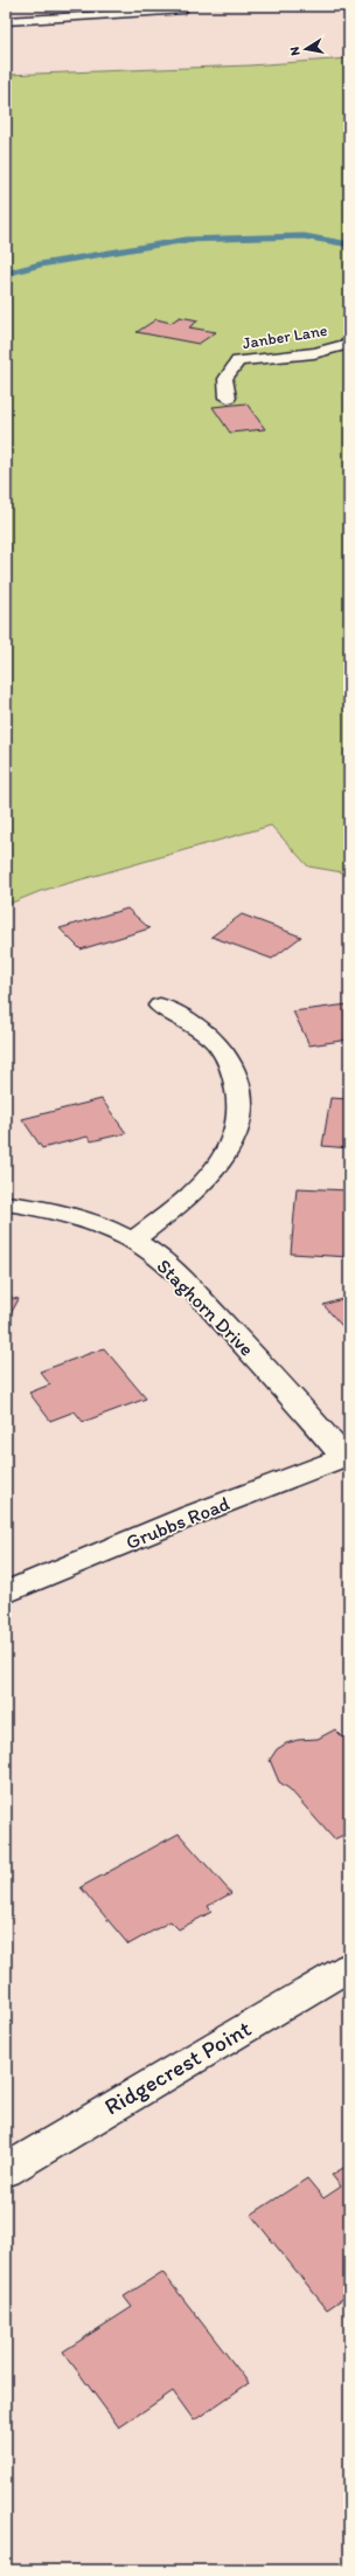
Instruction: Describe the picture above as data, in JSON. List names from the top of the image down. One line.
{"streets":{"street":["Janber Lane","Staghorn Drive","Grubbs Road","Ridgecrest Point"]},"crossings":[["Staghorn Drive","Grubbs Road"]],"north":"left"}
